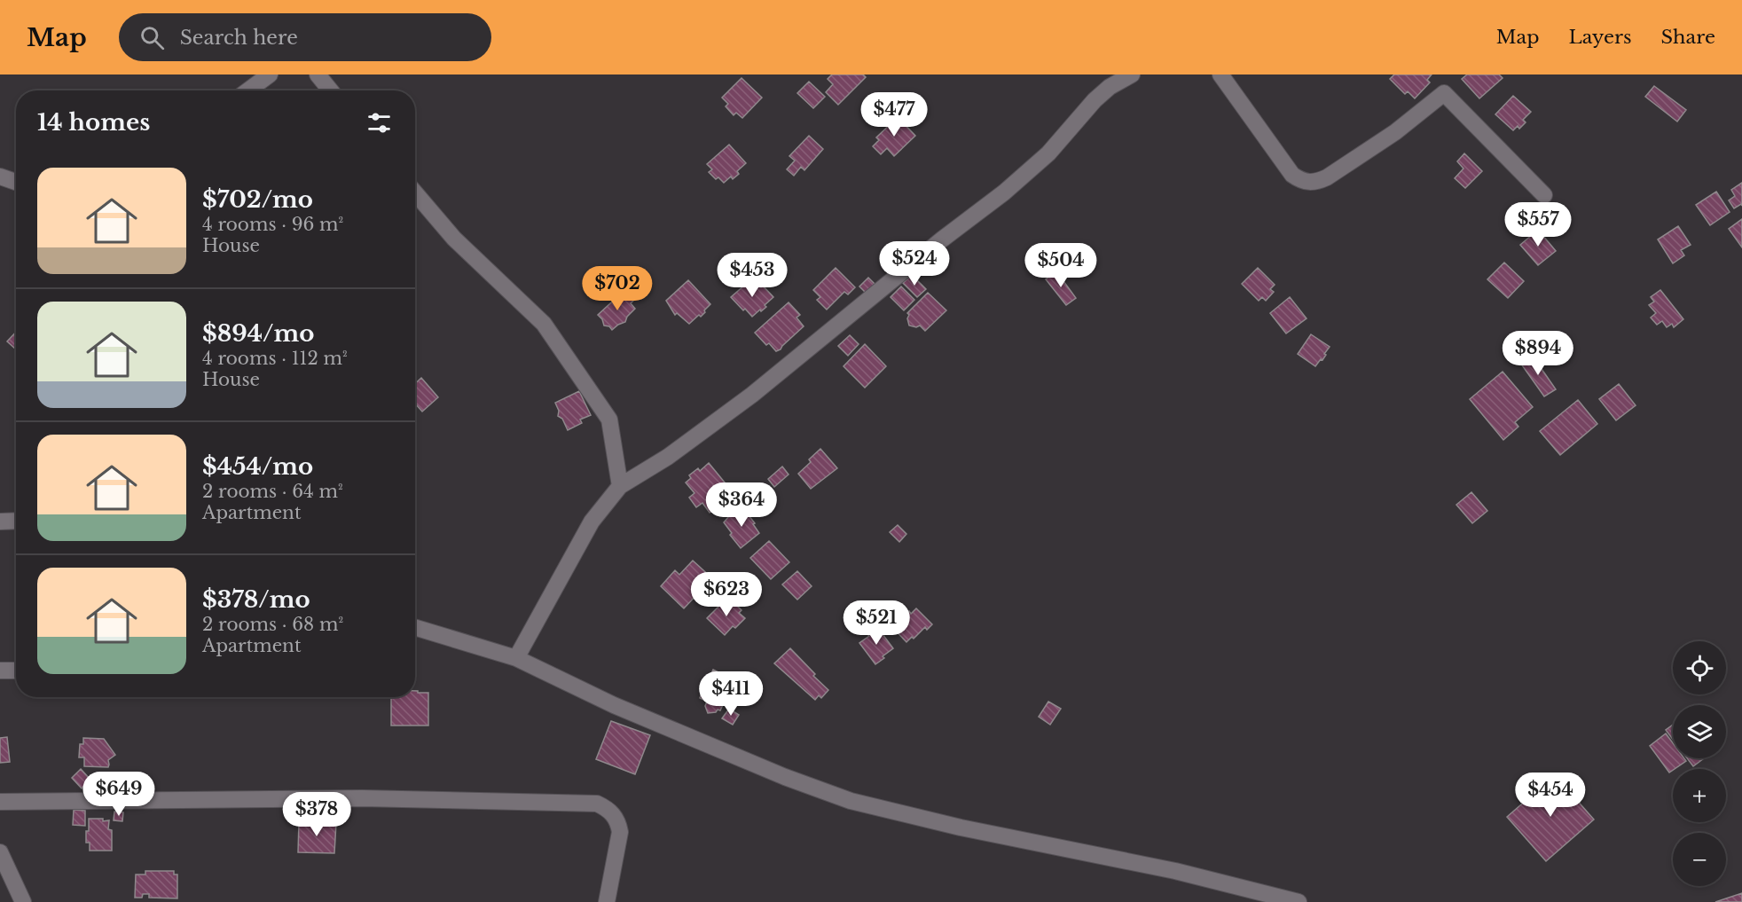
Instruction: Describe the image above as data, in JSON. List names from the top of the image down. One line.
{"page":{"header":"Map","search":"Search here","nav":["Map","Layers","Share"],"heading":"14 homes","price":["$477","$557","$524","$504","$453","$702","$894","$364","$623","$521","$411","$649","$454","$378"],"list":[{"name":"$702/mo","note":"4 rooms · 96 m² · House"},{"name":"$894/mo","note":"4 rooms · 112 m² · House"},{"name":"$454/mo","note":"2 rooms · 64 m² · Apartment"},{"name":"$378/mo","note":"2 rooms · 68 m² · Apartment"}],"map_buttons":["+","−"]}}
